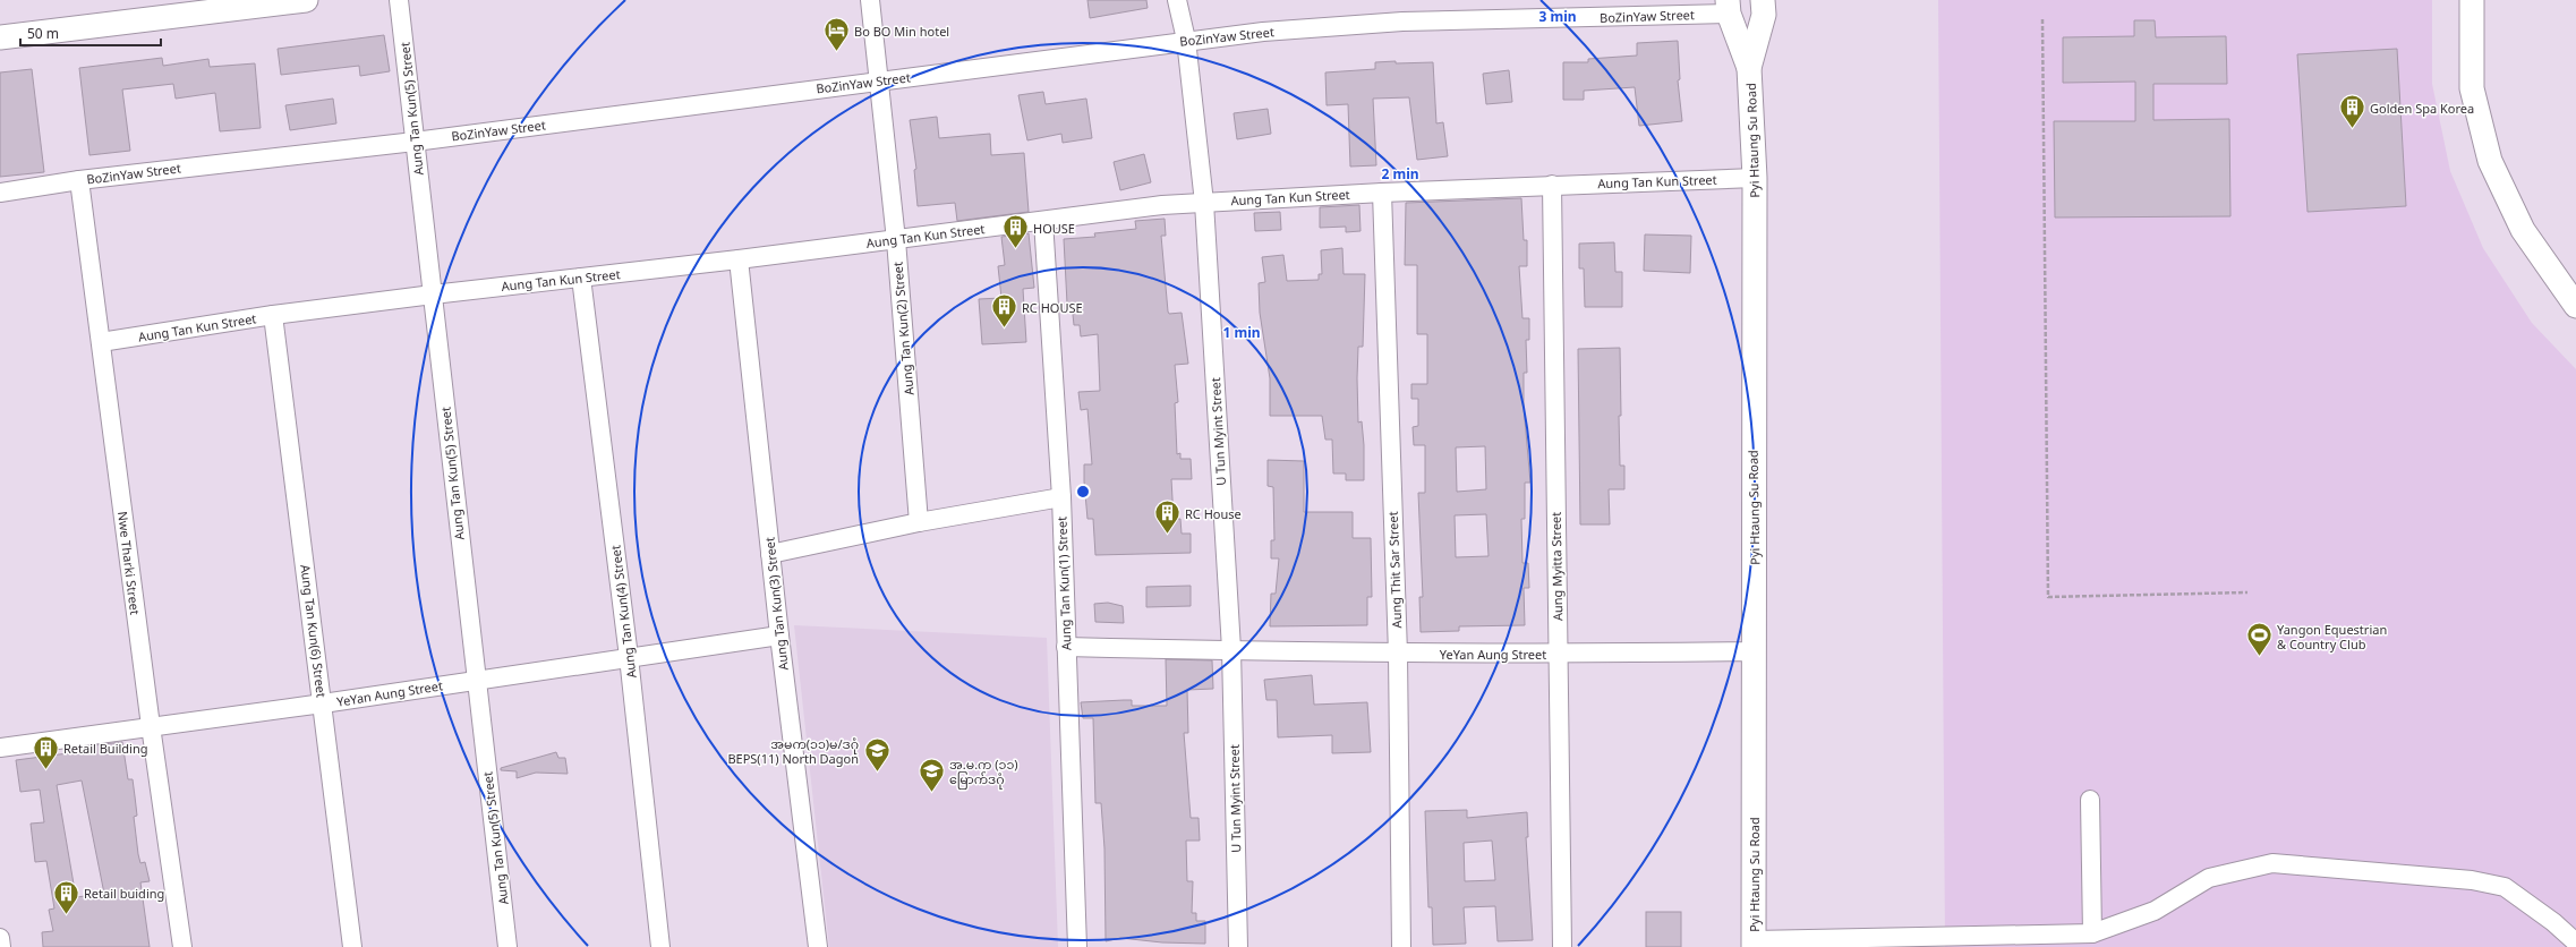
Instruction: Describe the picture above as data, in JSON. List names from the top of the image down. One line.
{"streets":{"main road":["Pyi Htaung Su Road"],"street":["BoZinYaw Street","Aung Tan Kun(5) Street","Aung Tan Kun Street","Aung Tan Kun(2) Street","U Tun Myint Street","Nwe Tharki Street","Aung Myitta Street","Aung Thit Sar Street","Aung Tan Kun(1) Street","Aung Tan Kun(3) Street","Aung Tan Kun(4) Street","Aung Tan Kun(6) Street","YeYan Aung Street"]},"crossings":[["BoZinYaw Street","Aung Tan Kun(5) Street"],["BoZinYaw Street","Pyi Htaung Su Road"],["BoZinYaw Street","Aung Tan Kun(2) Street"],["BoZinYaw Street","U Tun Myint Street"],["BoZinYaw Street","Nwe Tharki Street"],["Aung Tan Kun(5) Street","Aung Tan Kun Street"],["Aung Tan Kun(5) Street","YeYan Aung Street"],["Pyi Htaung Su Road","Aung Tan Kun Street"],["Pyi Htaung Su Road","YeYan Aung Street"],["Aung Tan Kun Street","Aung Tan Kun(2) Street"],["Aung Tan Kun Street","U Tun Myint Street"],["Aung Tan Kun Street","Nwe Tharki Street"],["Aung Tan Kun Street","Aung Myitta Street"],["Aung Tan Kun Street","Aung Thit Sar Street"],["Aung Tan Kun Street","Aung Tan Kun(1) Street"],["Aung Tan Kun Street","Aung Tan Kun(3) Street"],["Aung Tan Kun Street","Aung Tan Kun(4) Street"],["Aung Tan Kun Street","Aung Tan Kun(6) Street"],["U Tun Myint Street","YeYan Aung Street"],["Nwe Tharki Street","YeYan Aung Street"],["Aung Myitta Street","YeYan Aung Street"],["Aung Thit Sar Street","YeYan Aung Street"],["Aung Tan Kun(1) Street","YeYan Aung Street"],["Aung Tan Kun(3) Street","YeYan Aung Street"],["Aung Tan Kun(4) Street","YeYan Aung Street"],["Aung Tan Kun(6) Street","YeYan Aung Street"]],"places":{"hotel":["Bo BO Min hotel"],"building":["Golden Spa Korea","HOUSE","RC HOUSE","RC House","Retail Building","Retail buiding"],"sports":["Yangon Equestrian & Country Club"],"school or university":["အမက(၁၁)မ/ဒဂုံ BEPS(11) North Dagon","အ.မ.က (၁၁) မြောက်ဒဂုံ"]},"scale_bar":"50 m","rings":["3 min","2 min","1 min"]}
